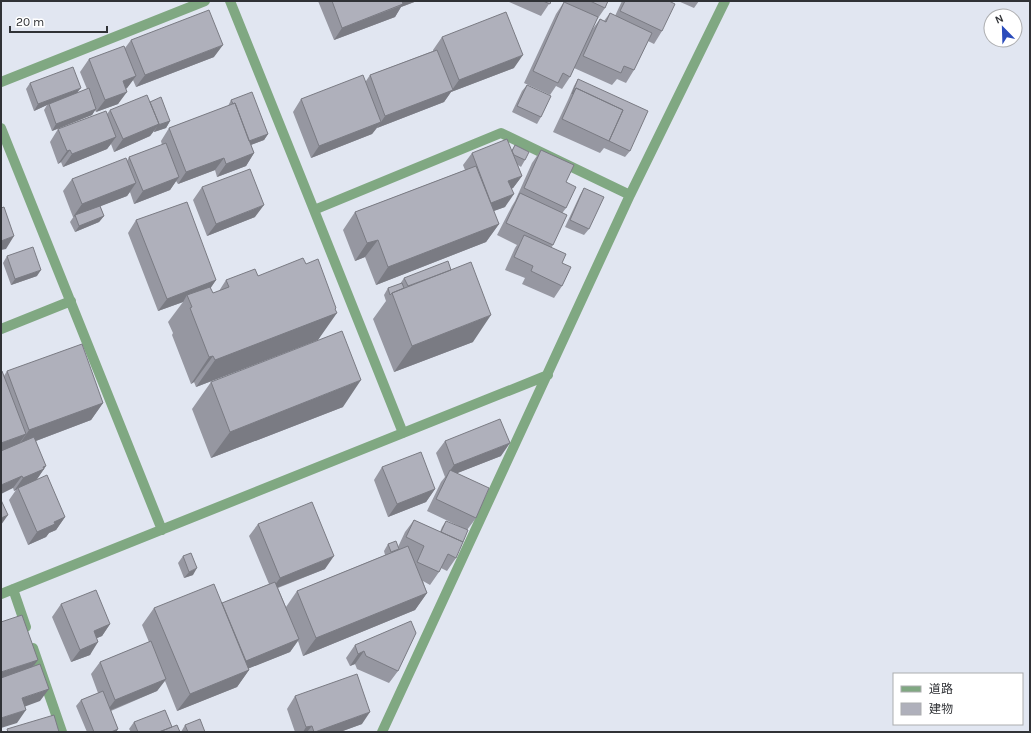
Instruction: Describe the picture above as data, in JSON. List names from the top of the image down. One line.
{"legend":["道路","建物"],"scale_bar":"20 m","north":"top left"}
